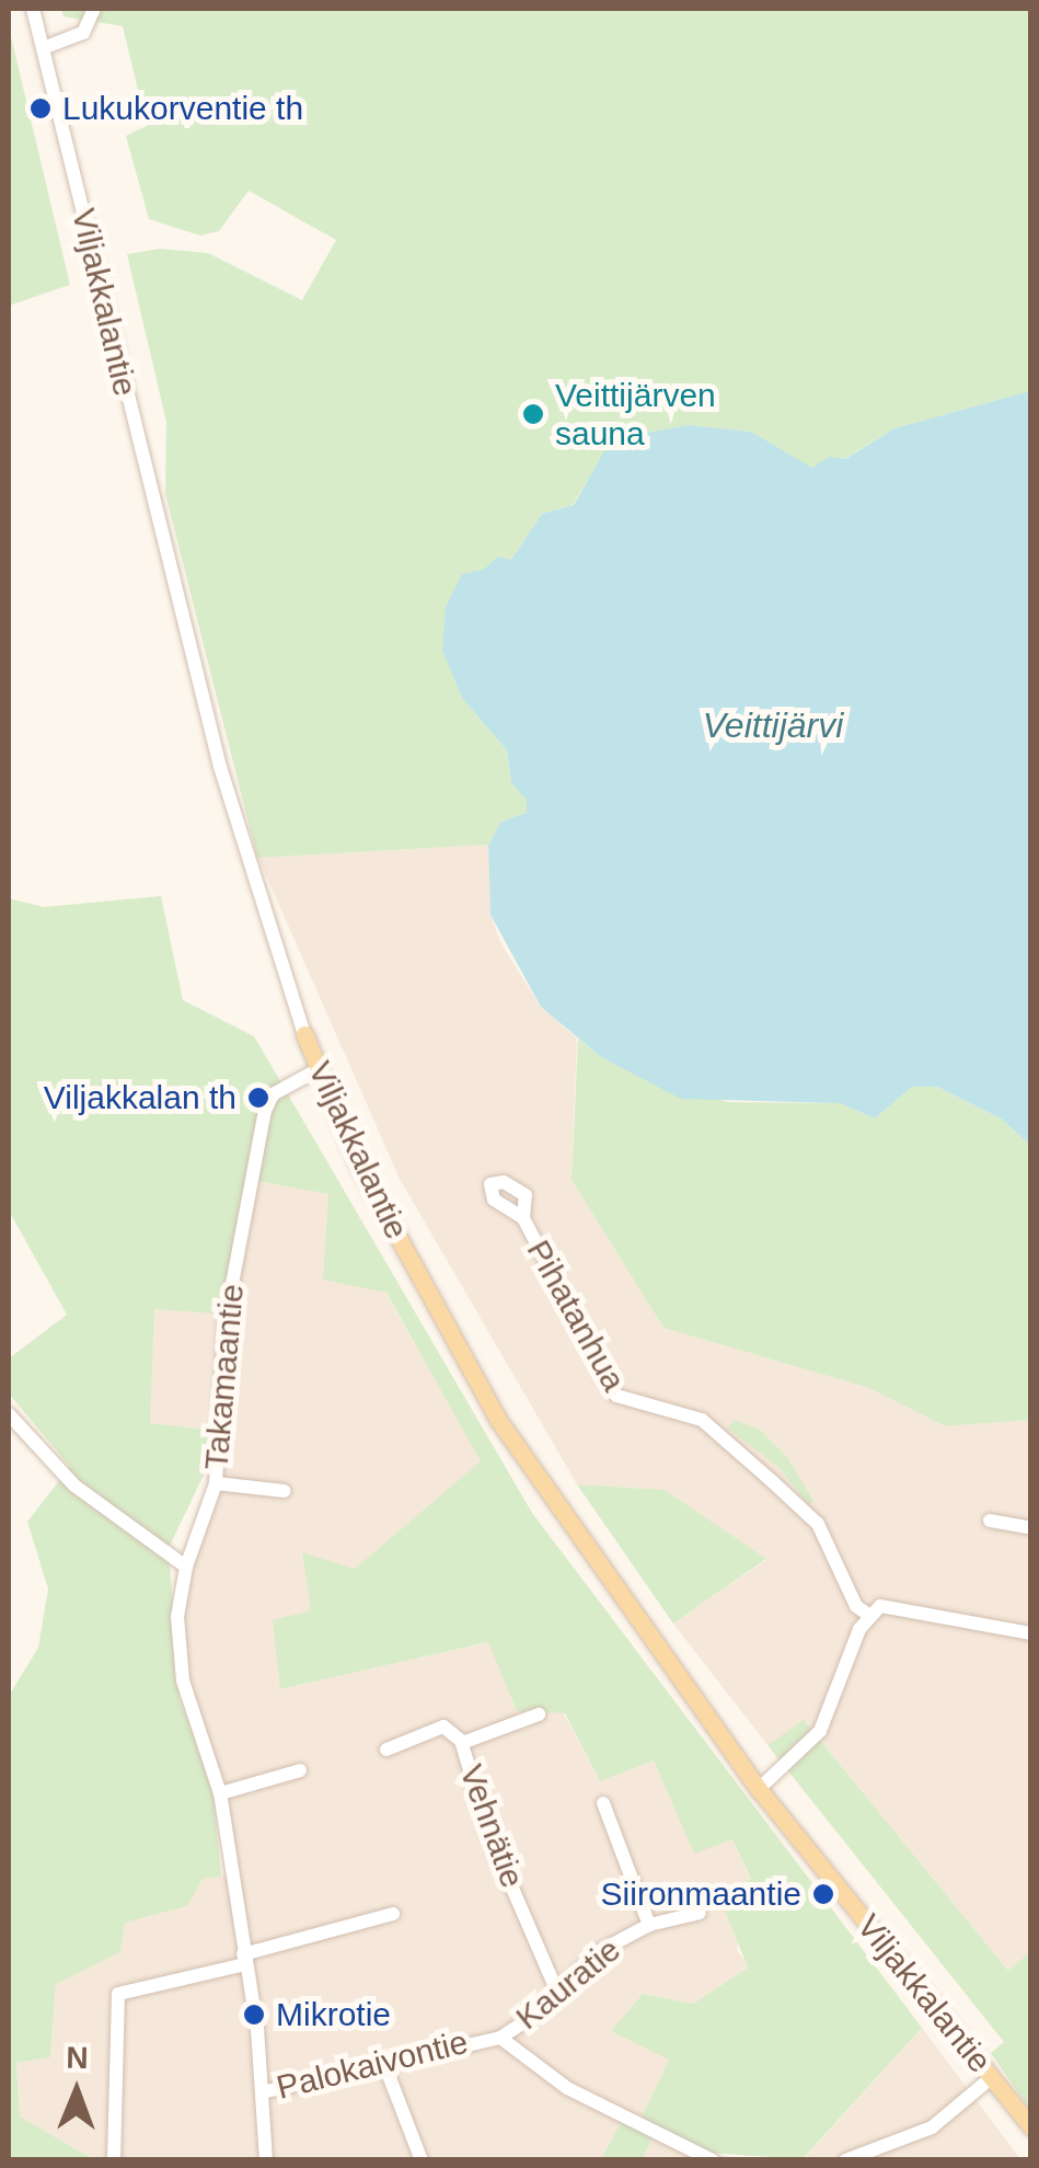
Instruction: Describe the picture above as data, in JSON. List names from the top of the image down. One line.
{"streets":{"main road":["Viljakkalantie"],"street":["Pihatanhua","Takamaantie","Vehnätie","Kauratie","Palokaivontie"]},"crossings":[["Viljakkalantie","Takamaantie"],["Takamaantie","Palokaivontie"],["Vehnätie","Kauratie"],["Kauratie","Palokaivontie"]],"water":["Veittijärvi"],"places":["Lukukorventie th","Veittijärven sauna","Viljakkalan th","Siironmaantie","Mikrotie"],"north":"top"}
